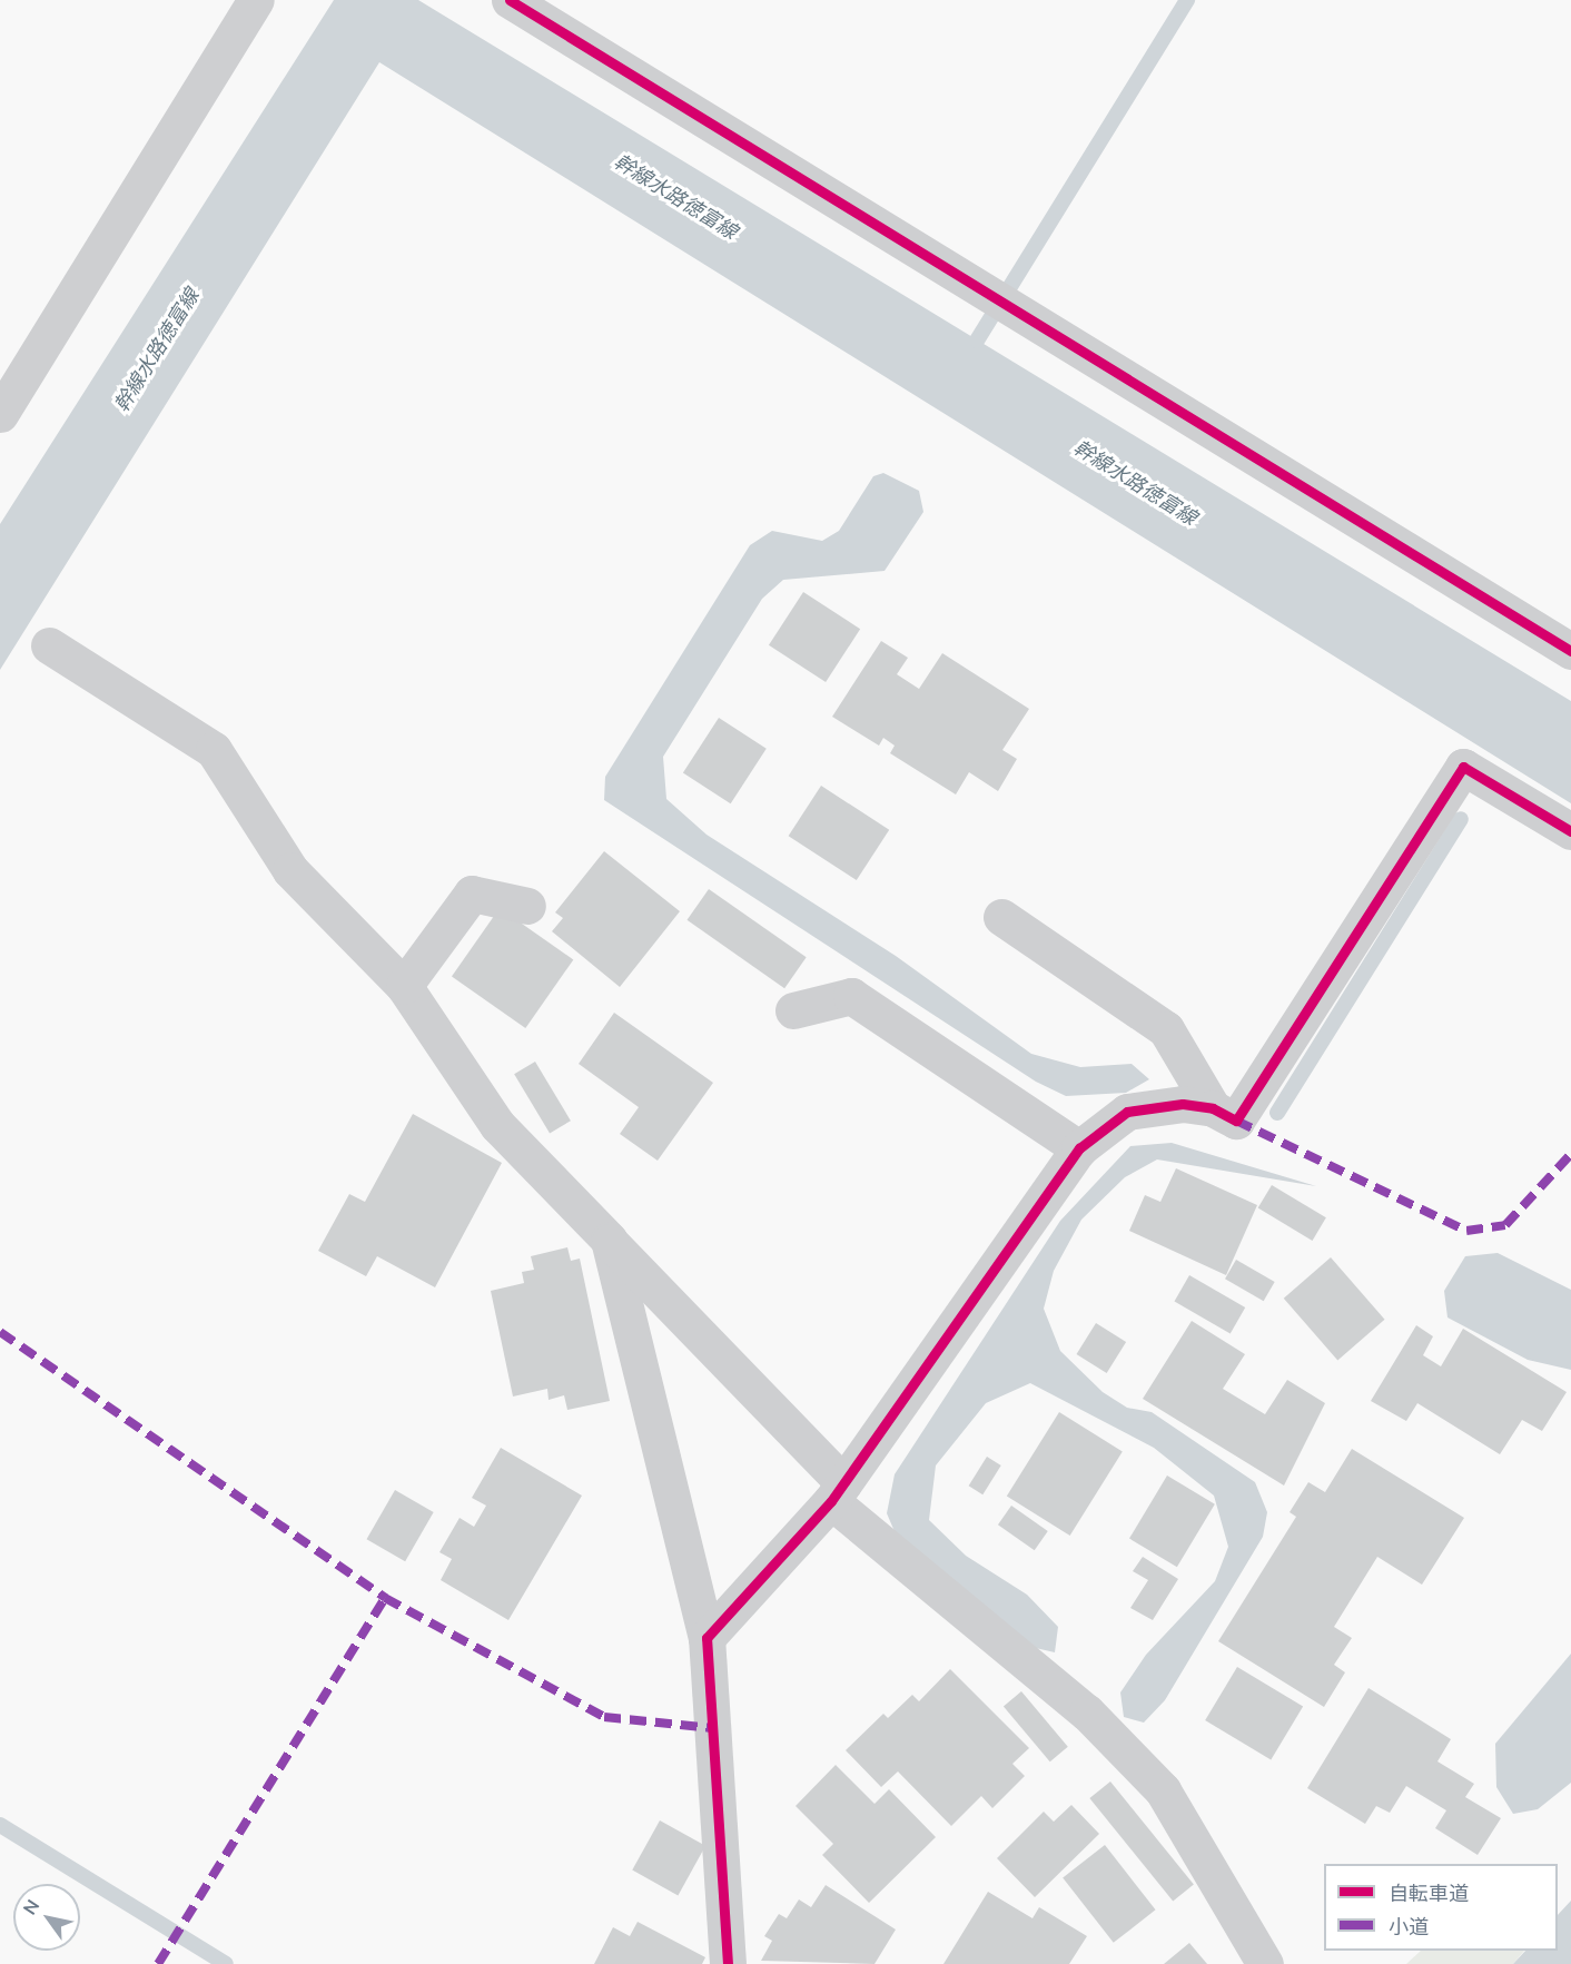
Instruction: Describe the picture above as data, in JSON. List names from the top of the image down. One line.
{"water":["幹線水路徳富線"],"legend":["自転車道","小道"],"north":"top left"}
